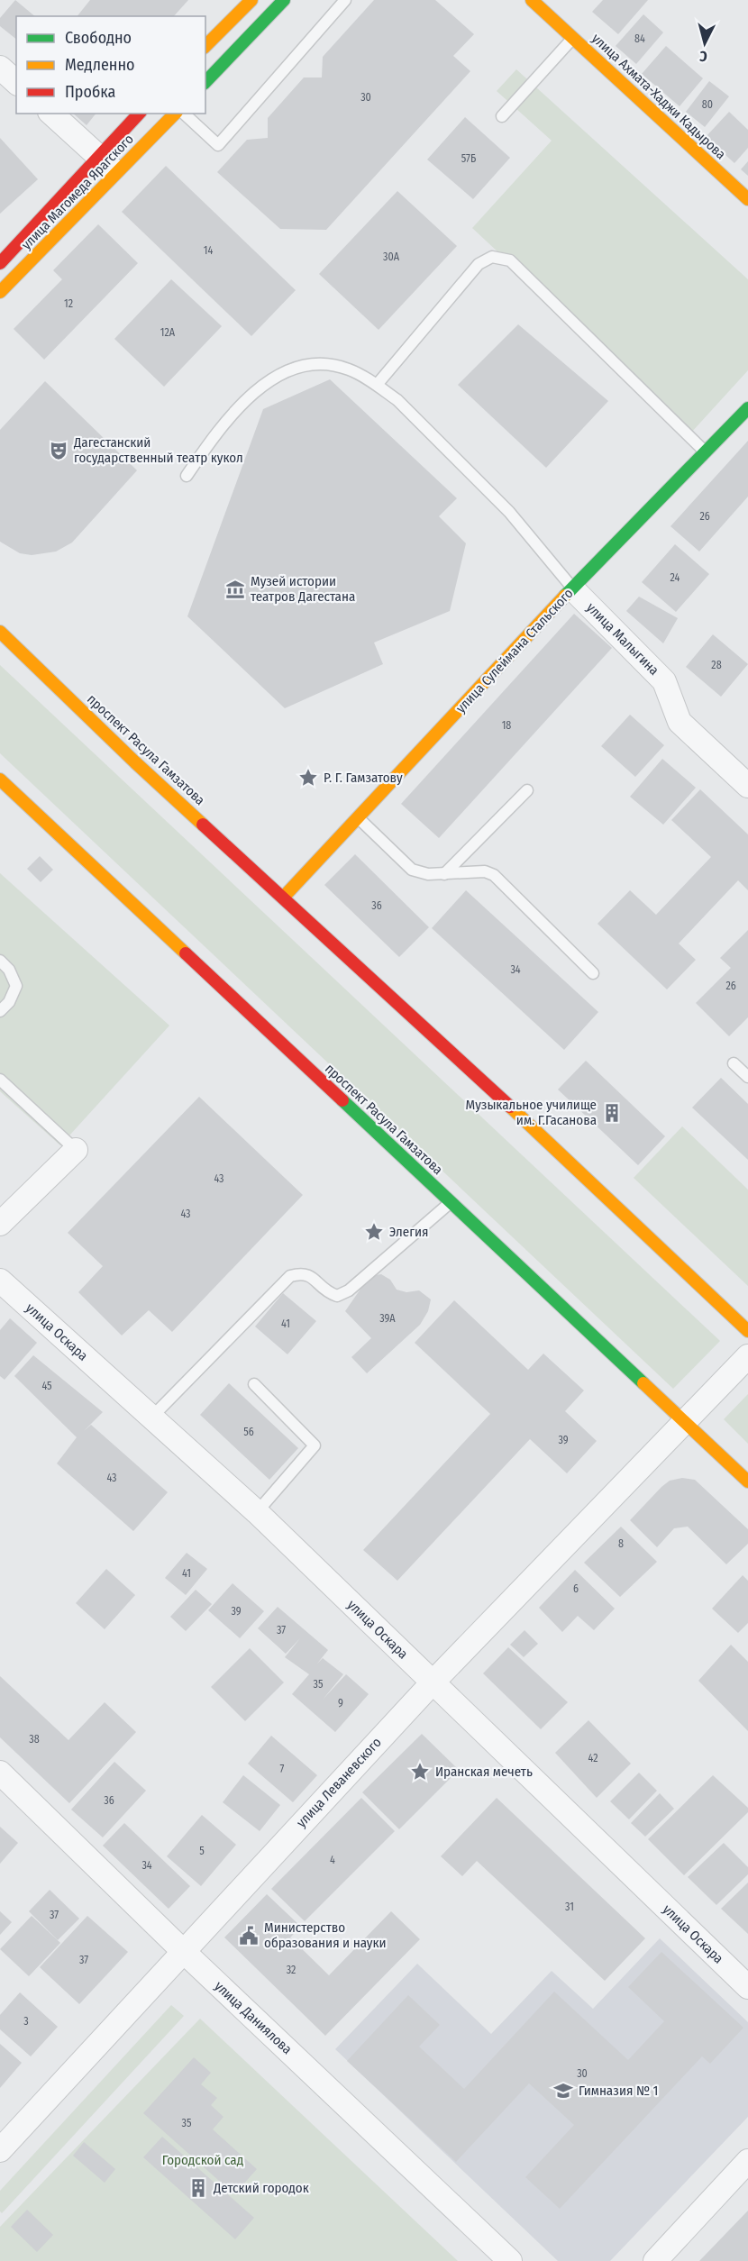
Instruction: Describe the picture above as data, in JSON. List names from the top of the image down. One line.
{"streets":{"main road":["улица Ахмата-Хаджи Кадырова","улица Магомеда Ярагского","улица Сулеймана Стальского","проспект Расула Гамзатова"],"street":["улица Малыгина","улица Оскара","улица Леваневского","улица Даниялова"]},"crossings":[["улица Малыгина","улица Сулеймана Стальского"],["улица Сулеймана Стальского","проспект Расула Гамзатова"],["проспект Расула Гамзатова","улица Леваневского"],["улица Оскара","улица Леваневского"],["улица Леваневского","улица Даниялова"]],"parks":["Городской сад"],"places":{"theatre":["Дагестанский государственный театр кукол"],"museum":["Музей истории театров Дагестана"],"place":["Р. Г. Гамзатову","Элегия","Иранская мечеть"],"building":["Музыкальное училище им. Г.Гасанова","Детский городок"],"public building":["Министерство образования и науки"],"school or university":["Гимназия № 1"]},"house_numbers":["84","30","80","57Б","14","30А","12","12А","26","24","28","18","36","34","26","43","43","39А","41","45","56","39","43","8","41","6","39","37","35","9","38","42","7","36","5","4","34","31","37","37","32","3","30","35"],"legend":["Свободно","Медленно","Пробка"],"north":"bottom"}
